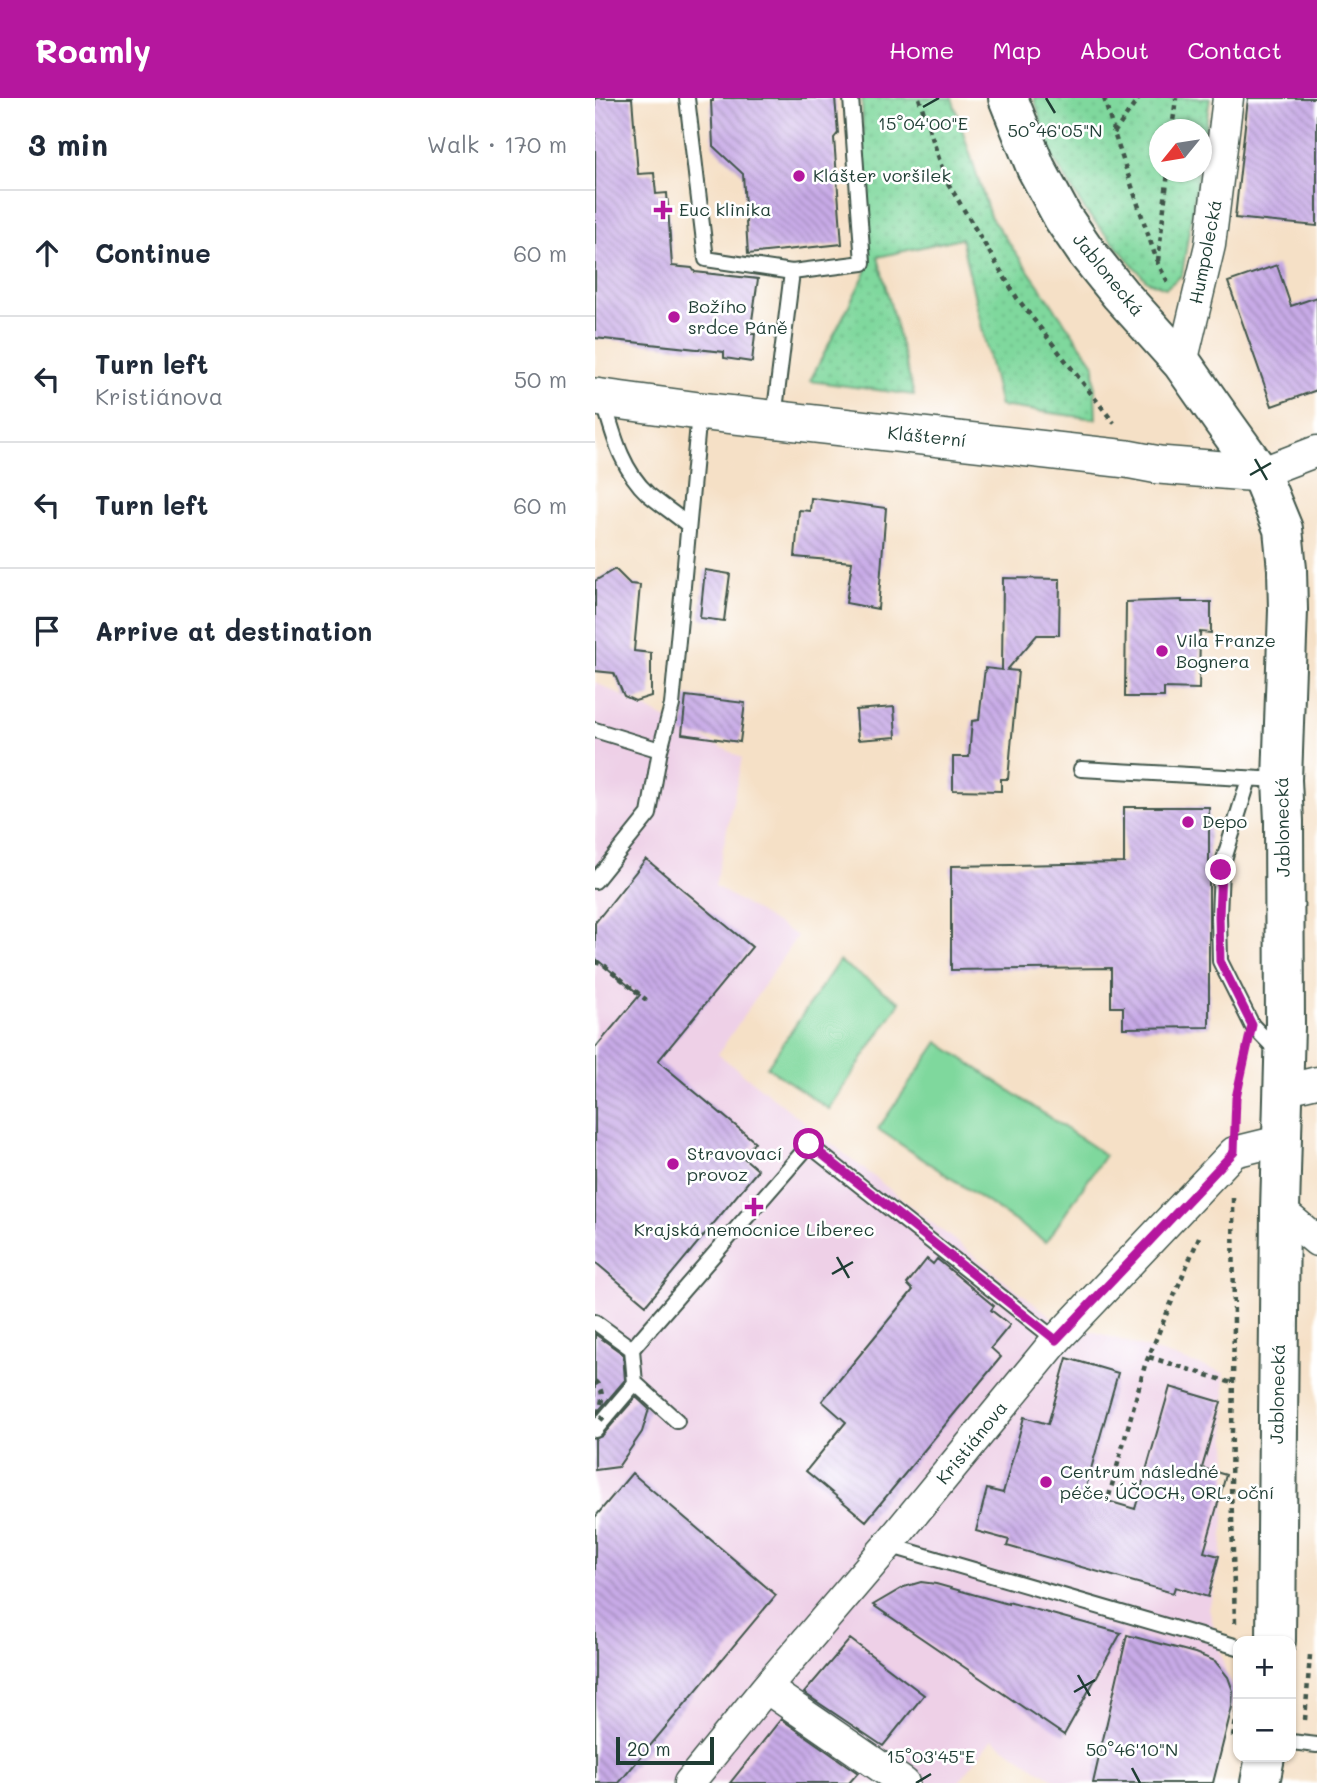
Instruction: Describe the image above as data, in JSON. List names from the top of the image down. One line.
{"streets":{"main road":["Jablonecká"],"street":["Humpolecká","Klášterní","Kristiánova"]},"crossings":[["Humpolecká","Jablonecká"],["Jablonecká","Klášterní"]],"places":{"other":["Klášter voršilek","Božího srdce Páně","Vila Franze Bognera","Depo","Stravovací provoz","Centrum následné péče, ÚČOCH, ORL, oční"],"health":["Euc klinika","Krajská nemocnice Liberec"]},"scale_bar":"20 m","north":"bottom left","page":{"header":"Roamly","nav":["Home","Map","About","Contact"],"heading":["3 min","Walk · 170 m"],"list":[["Continue","60 m"],["Turn left","Kristiánova","50 m"],["Turn left","60 m"],"Arrive at destination"],"map_buttons":["+","−"],"scale":"20 m"},"coordinates":["15°04'00\"E","50°46'05\"N","50°46'10\"N","15°03'45\"E"]}
